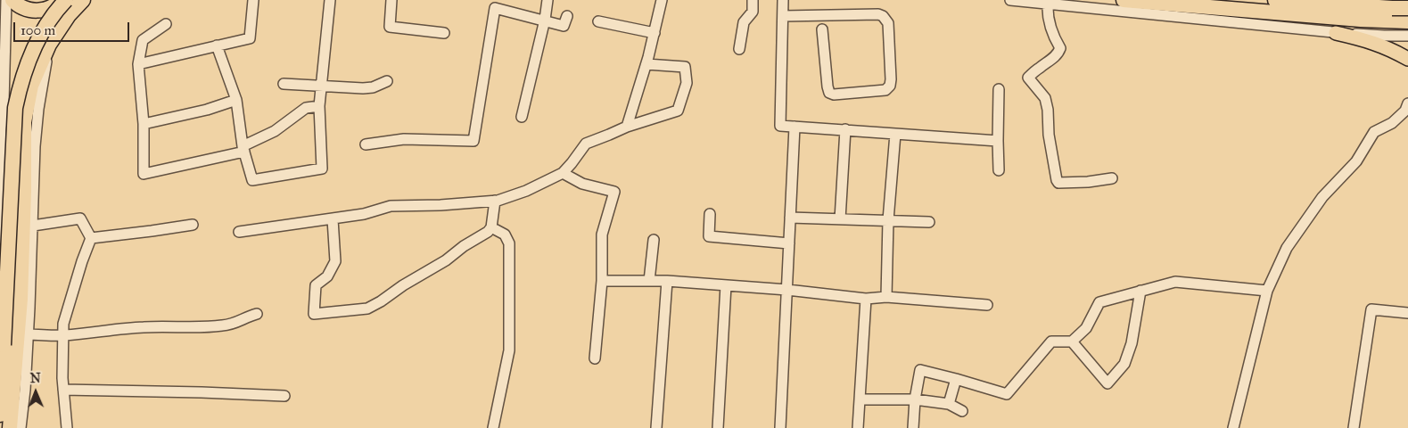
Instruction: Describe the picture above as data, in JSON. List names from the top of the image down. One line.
{"scale_bar":"100 m","north":"top"}
